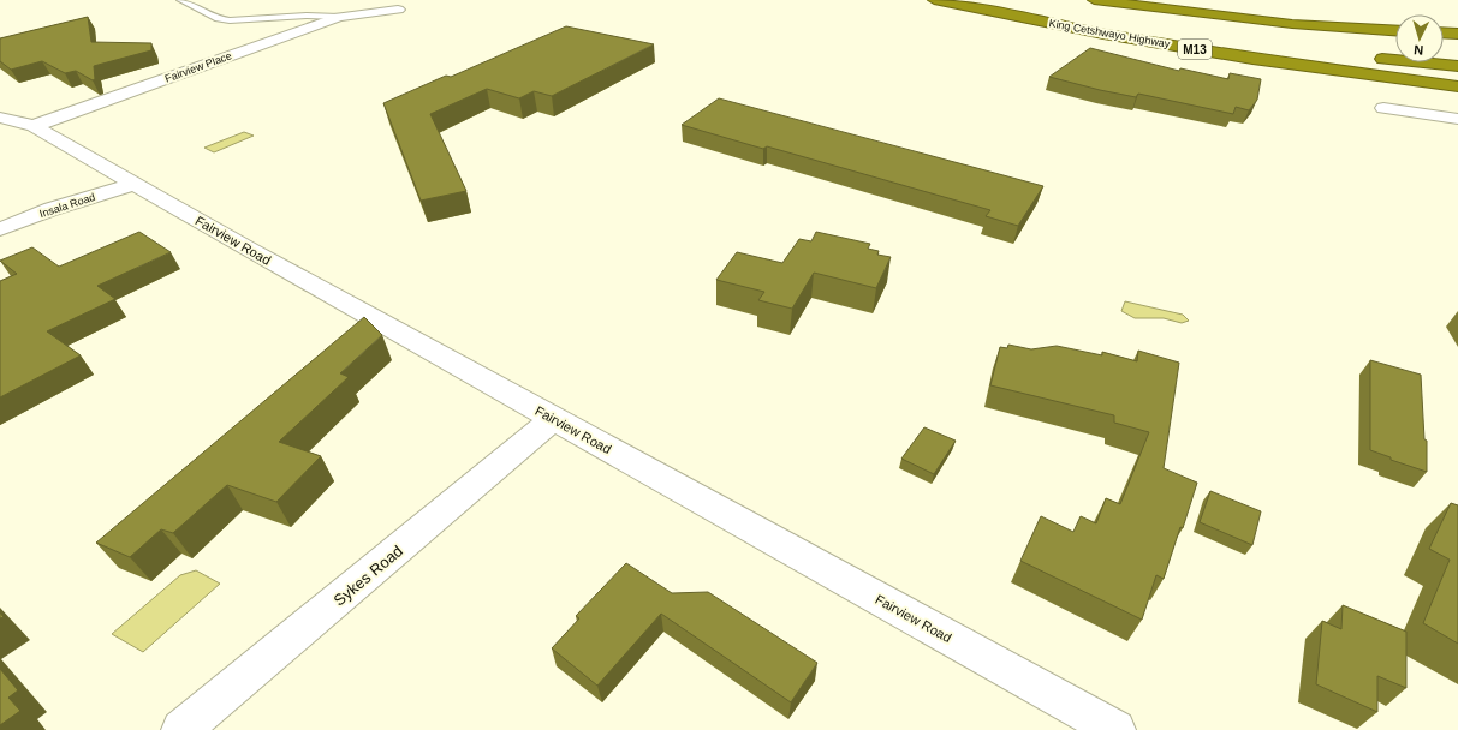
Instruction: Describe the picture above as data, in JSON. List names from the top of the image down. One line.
{"streets":{"highway":["King Cetshwayo Highway","M13"],"street":["Fairview Place","Insala Road","Fairview Road","Sykes Road"]},"crossings":[["Fairview Place","Fairview Road"],["Insala Road","Fairview Road"],["Fairview Road","Sykes Road"]],"north":"bottom"}
